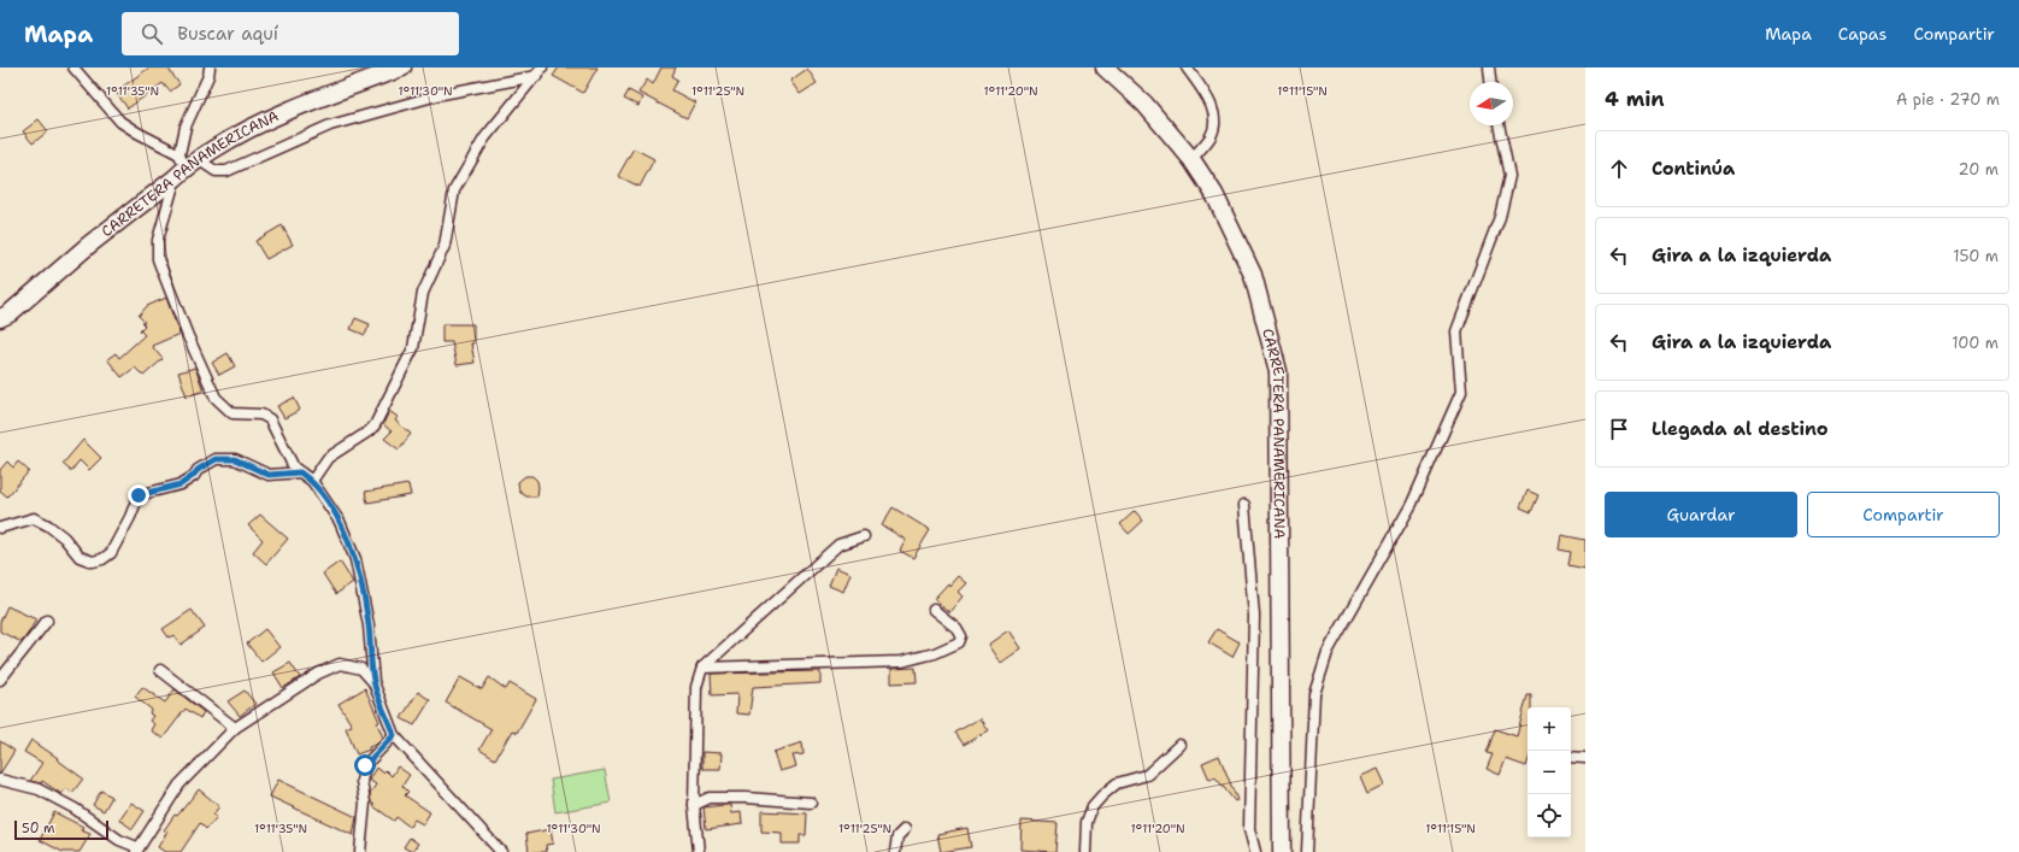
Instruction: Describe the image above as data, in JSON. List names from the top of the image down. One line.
{"streets":{"highway":["CARRETERA PANAMERICANA"]},"scale_bar":"50 m","north":"left","page":{"header":"Mapa","search":"Buscar aquí","nav":["Mapa","Capas","Compartir"],"heading":["4 min","A pie · 270 m"],"list":[["Continúa","20 m"],["Gira a la izquierda","150 m"],["Gira a la izquierda","100 m"],"Llegada al destino"],"buttons":["Guardar","Compartir"],"map_buttons":["+","−"],"scale":"50 m"},"coordinates":["1°11'35\"N","1°11'30\"N","1°11'25\"N","1°11'20\"N","1°11'15\"N"]}
